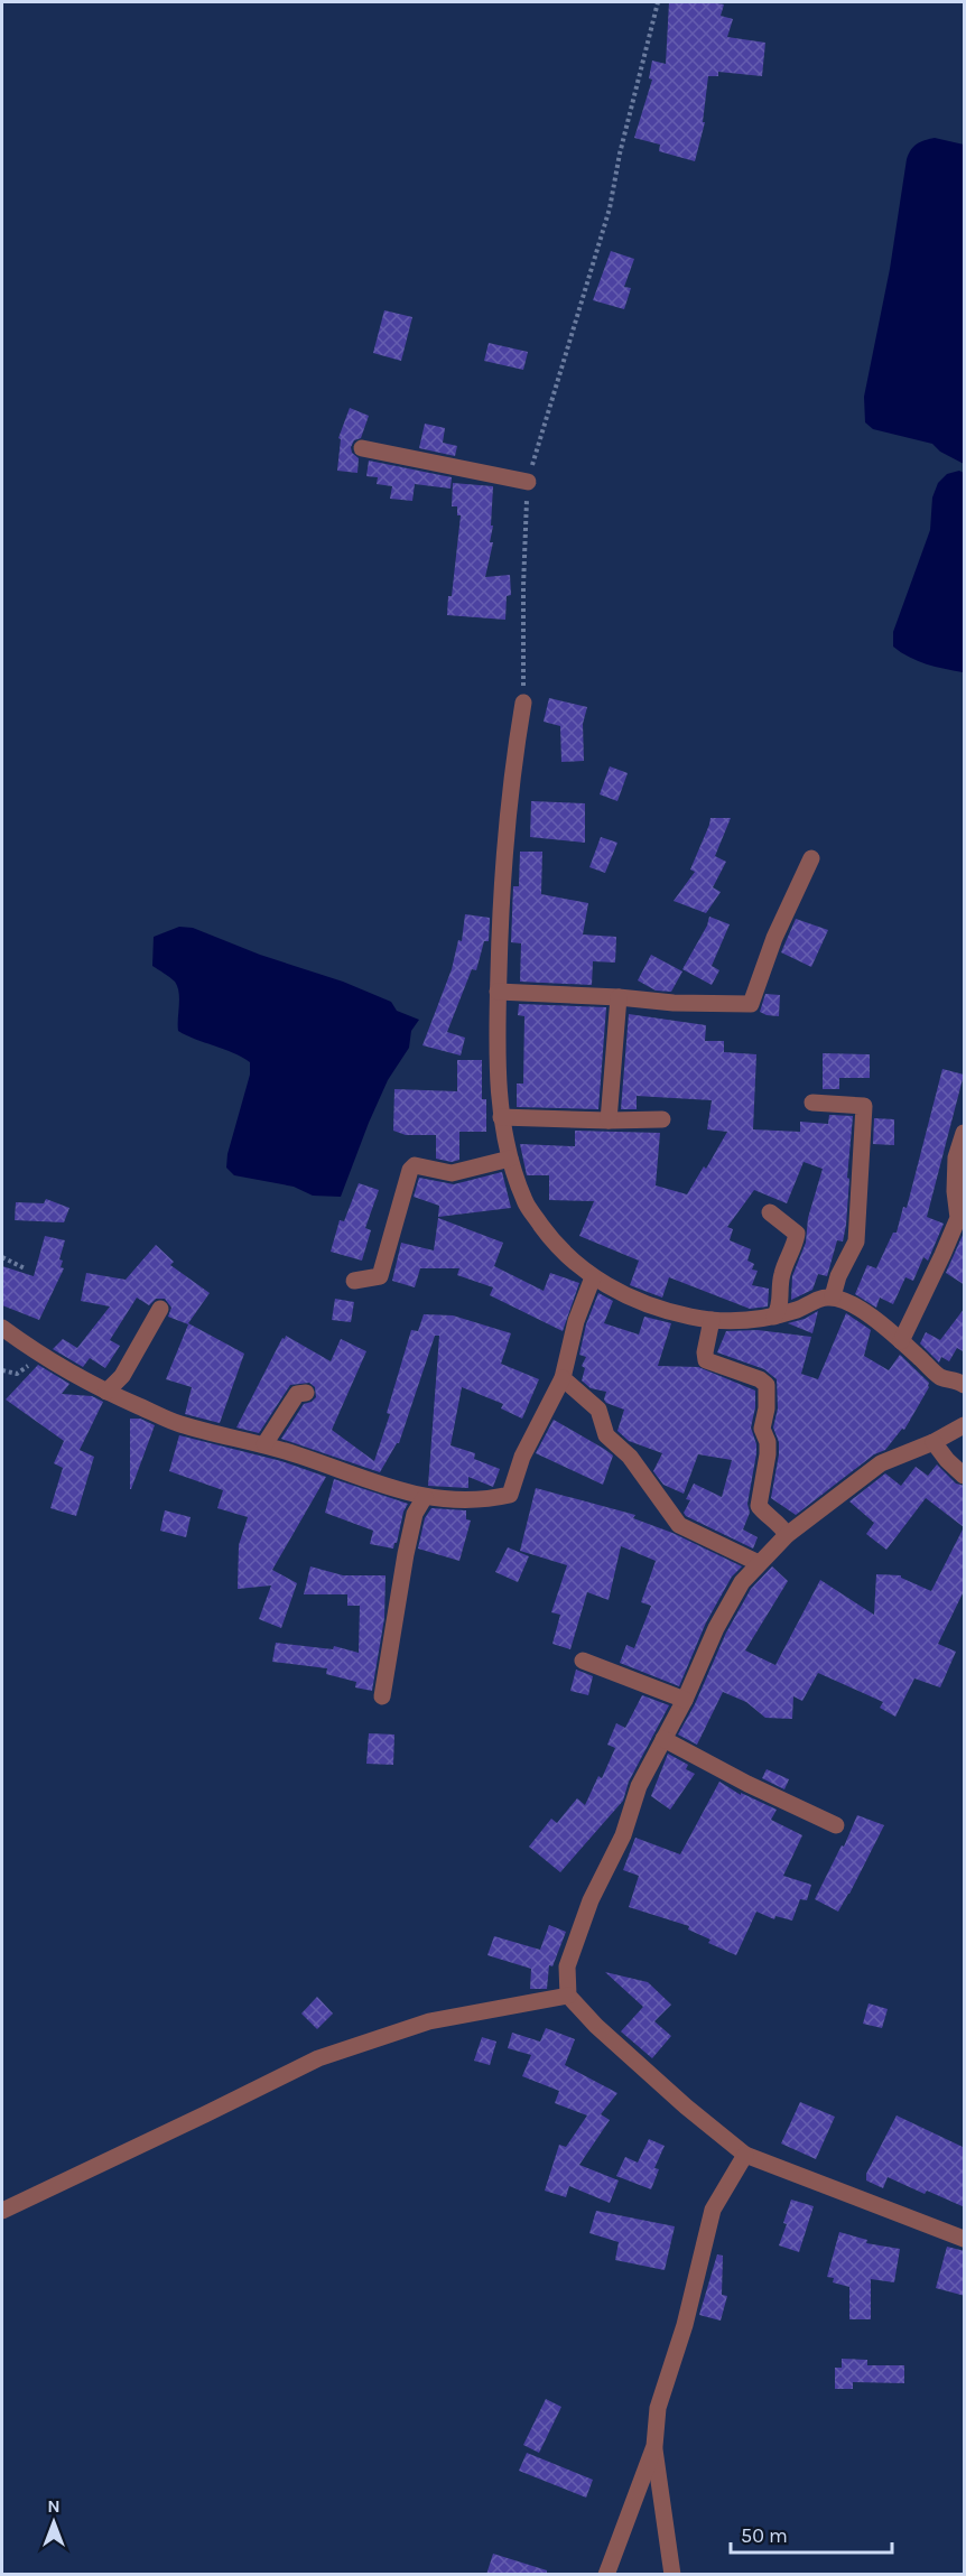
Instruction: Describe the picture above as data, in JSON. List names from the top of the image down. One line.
{"scale_bar":"50 m","north":"top"}
